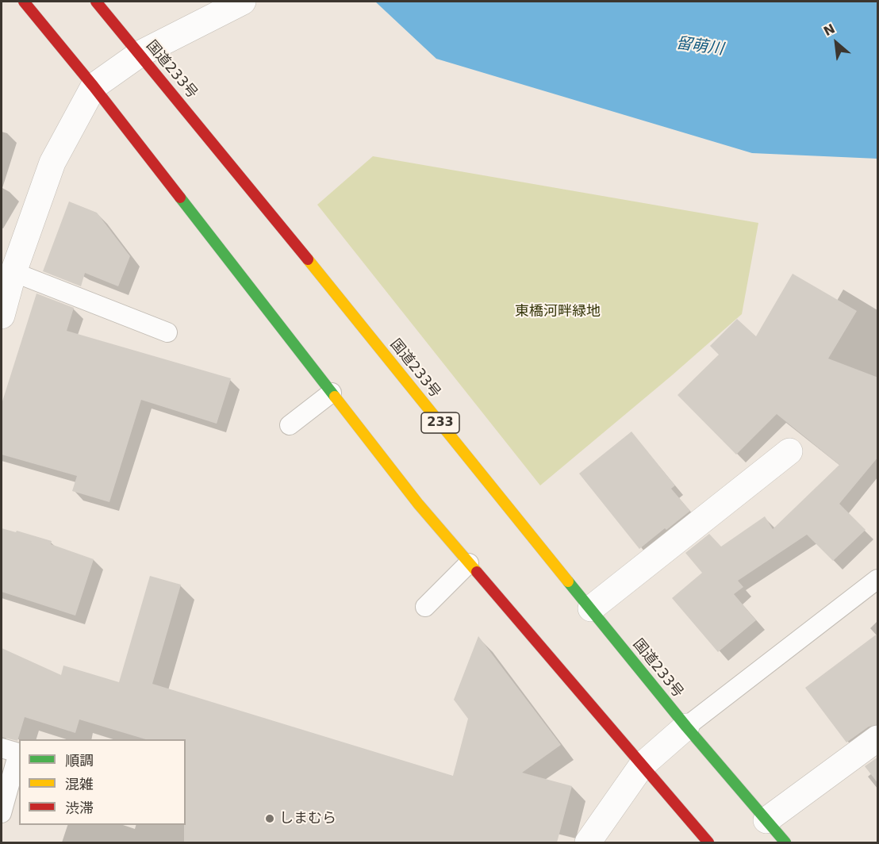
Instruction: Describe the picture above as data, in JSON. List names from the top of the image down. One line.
{"streets":{"highway":["国道233号","233"]},"water":["留萌川"],"parks":["東橋河畔緑地"],"places":["しまむら"],"legend":["順調","混雑","渋滞"],"north":"top left"}
